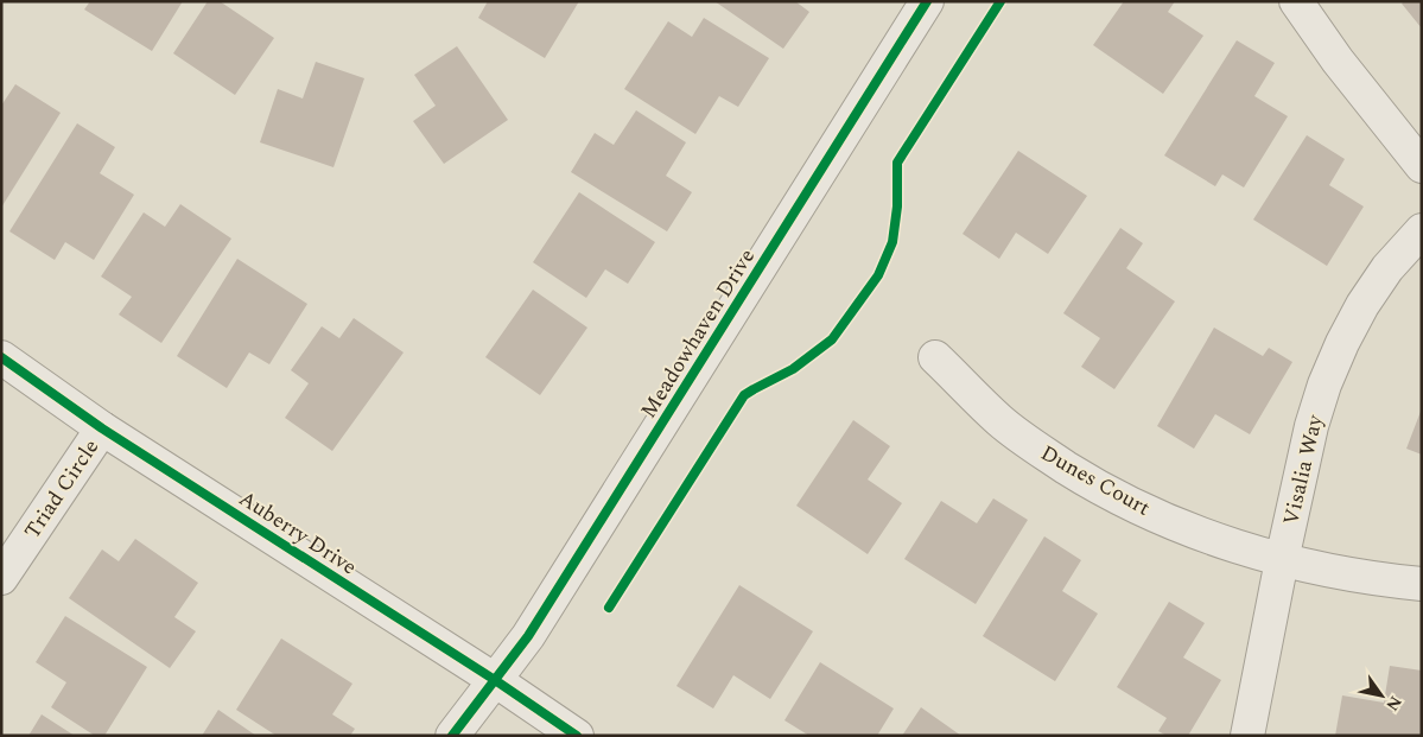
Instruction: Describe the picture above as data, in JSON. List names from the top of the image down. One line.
{"streets":{"street":["Meadowhaven Drive","Visalia Way","Dunes Court","Triad Circle","Auberry Drive"]},"crossings":[["Meadowhaven Drive","Auberry Drive"],["Visalia Way","Dunes Court"],["Triad Circle","Auberry Drive"]],"north":"bottom right"}
